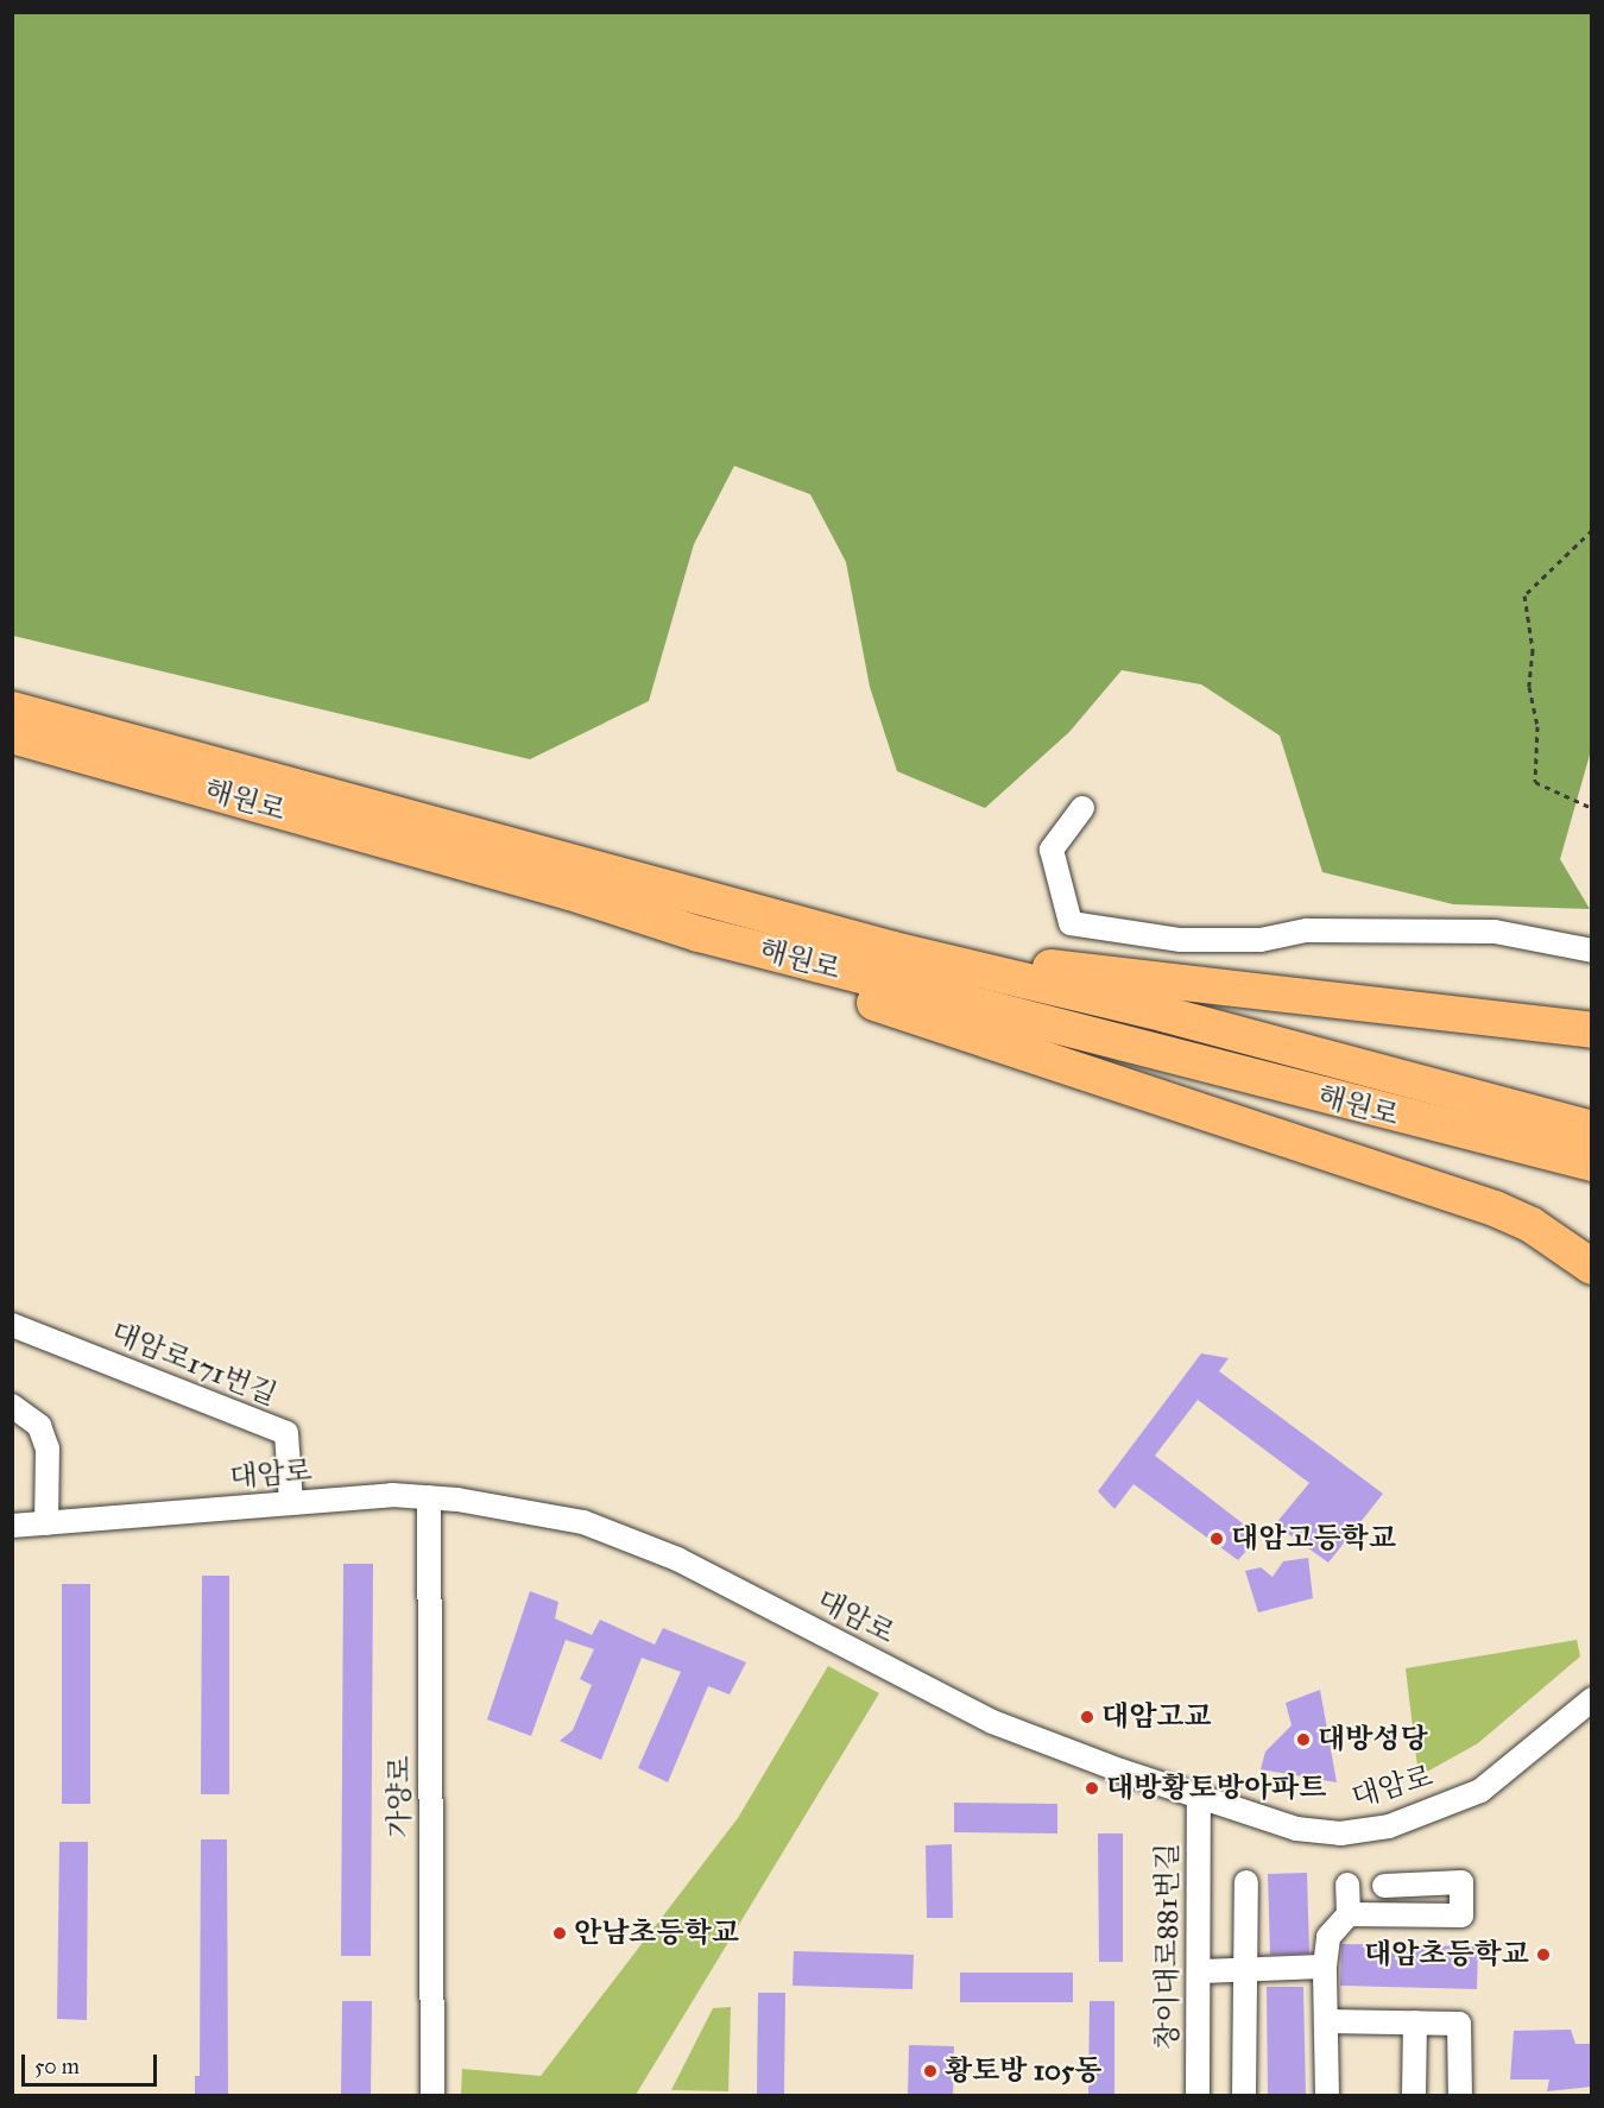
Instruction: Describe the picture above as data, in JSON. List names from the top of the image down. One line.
{"streets":{"highway":["해원로"],"street":["대암로171번길","대암로","가양로","창이대로881번길"]},"crossings":[["대암로171번길","대암로"],["대암로","가양로"],["대암로","창이대로881번길"]],"places":["대암고등학교","대암고교","대방성당","대방황토방아파트","안남초등학교","대암초등학교","황토방 105동"],"scale_bar":"50 m"}
